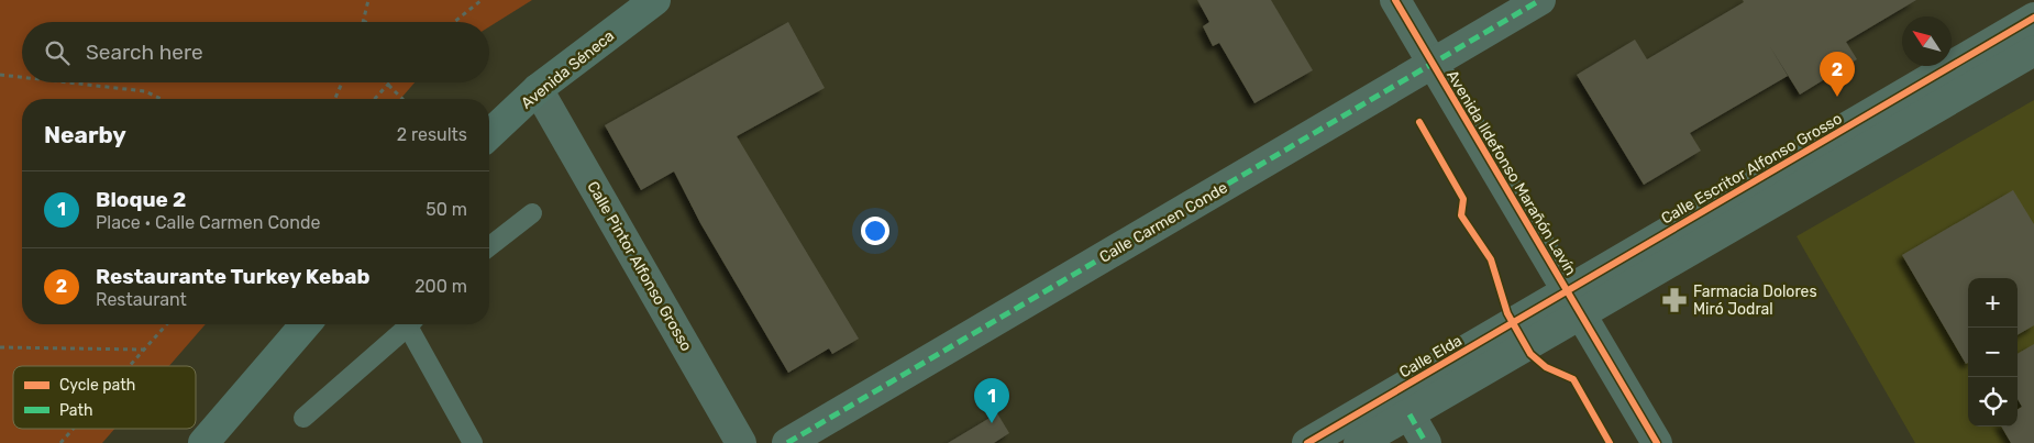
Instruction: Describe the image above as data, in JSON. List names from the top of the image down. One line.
{"streets":{"street":["Avenida Séneca","Calle Escritor Alfonso Grosso","Avenida Ildefonso Marañón Lavín","Calle Carmen Conde","Calle Pintor Alfonso Grosso","Calle Elda"]},"crossings":[["Avenida Séneca","Calle Pintor Alfonso Grosso"],["Calle Escritor Alfonso Grosso","Avenida Ildefonso Marañón Lavín"],["Calle Escritor Alfonso Grosso","Calle Elda"],["Avenida Ildefonso Marañón Lavín","Calle Carmen Conde"],["Avenida Ildefonso Marañón Lavín","Calle Elda"]],"places":{"pharmacy":["Farmacia Dolores Miró Jodral"]},"legend":["Cycle path","Path"],"north":"top left","page":{"search":"Search here","pins":["2","1"],"heading":["Nearby","2 results"],"list":[{"mark":"1","name":"Bloque 2","note":"Place · Calle Carmen Conde","value":"50 m"},{"mark":"2","name":"Restaurante Turkey Kebab","note":"Restaurant","value":"200 m"}],"map_buttons":["+","−"]}}
